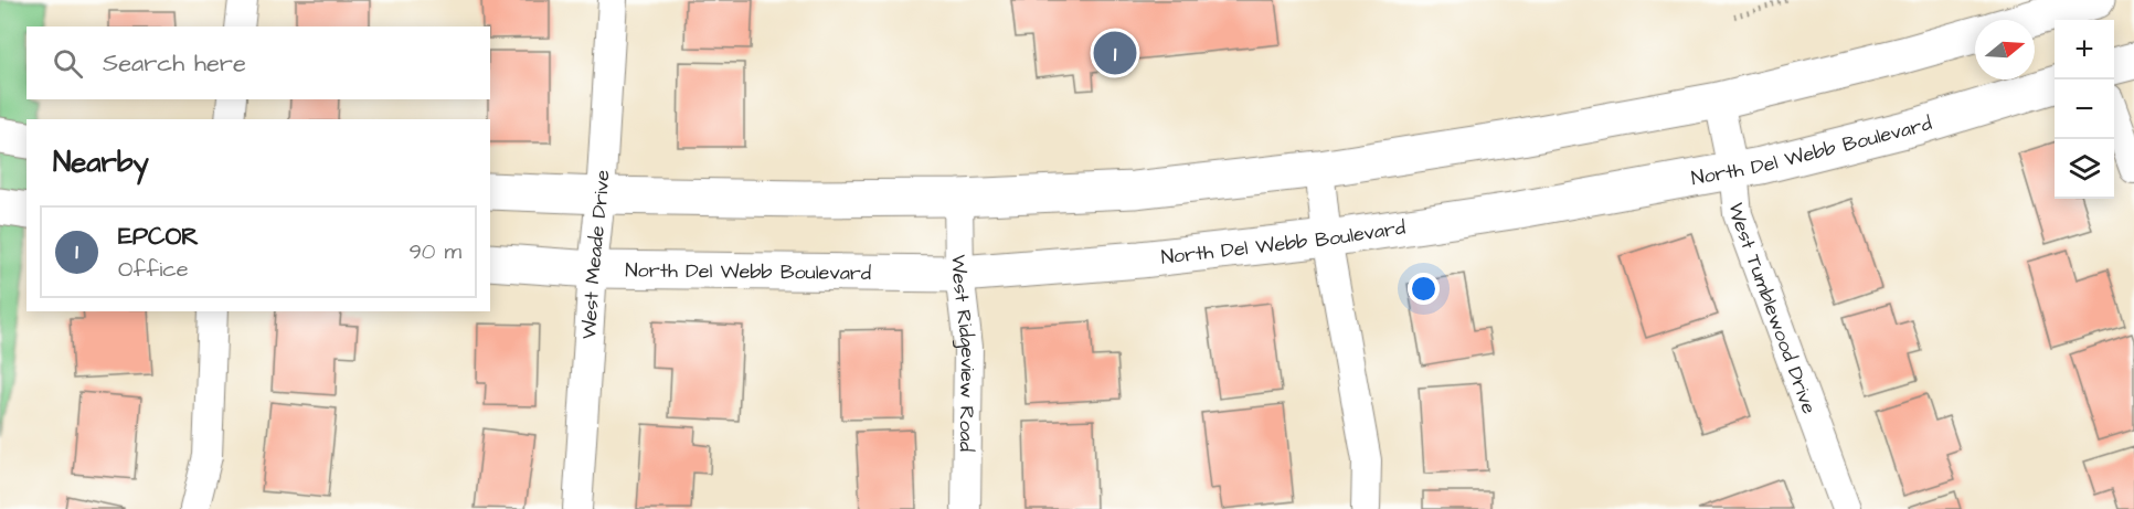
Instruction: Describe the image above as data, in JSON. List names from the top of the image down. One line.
{"streets":{"street":["North Del Webb Boulevard","West Meade Drive","West Tumblewood Drive","West Ridgeview Road"]},"crossings":[["North Del Webb Boulevard","West Meade Drive"],["North Del Webb Boulevard","West Tumblewood Drive"],["North Del Webb Boulevard","West Ridgeview Road"]],"north":"right","page":{"map_buttons":["+","−"],"search":"Search here","pins":"1","heading":"Nearby","list":[{"mark":"1","name":"EPCOR","note":"Office","value":"90 m"}]}}
